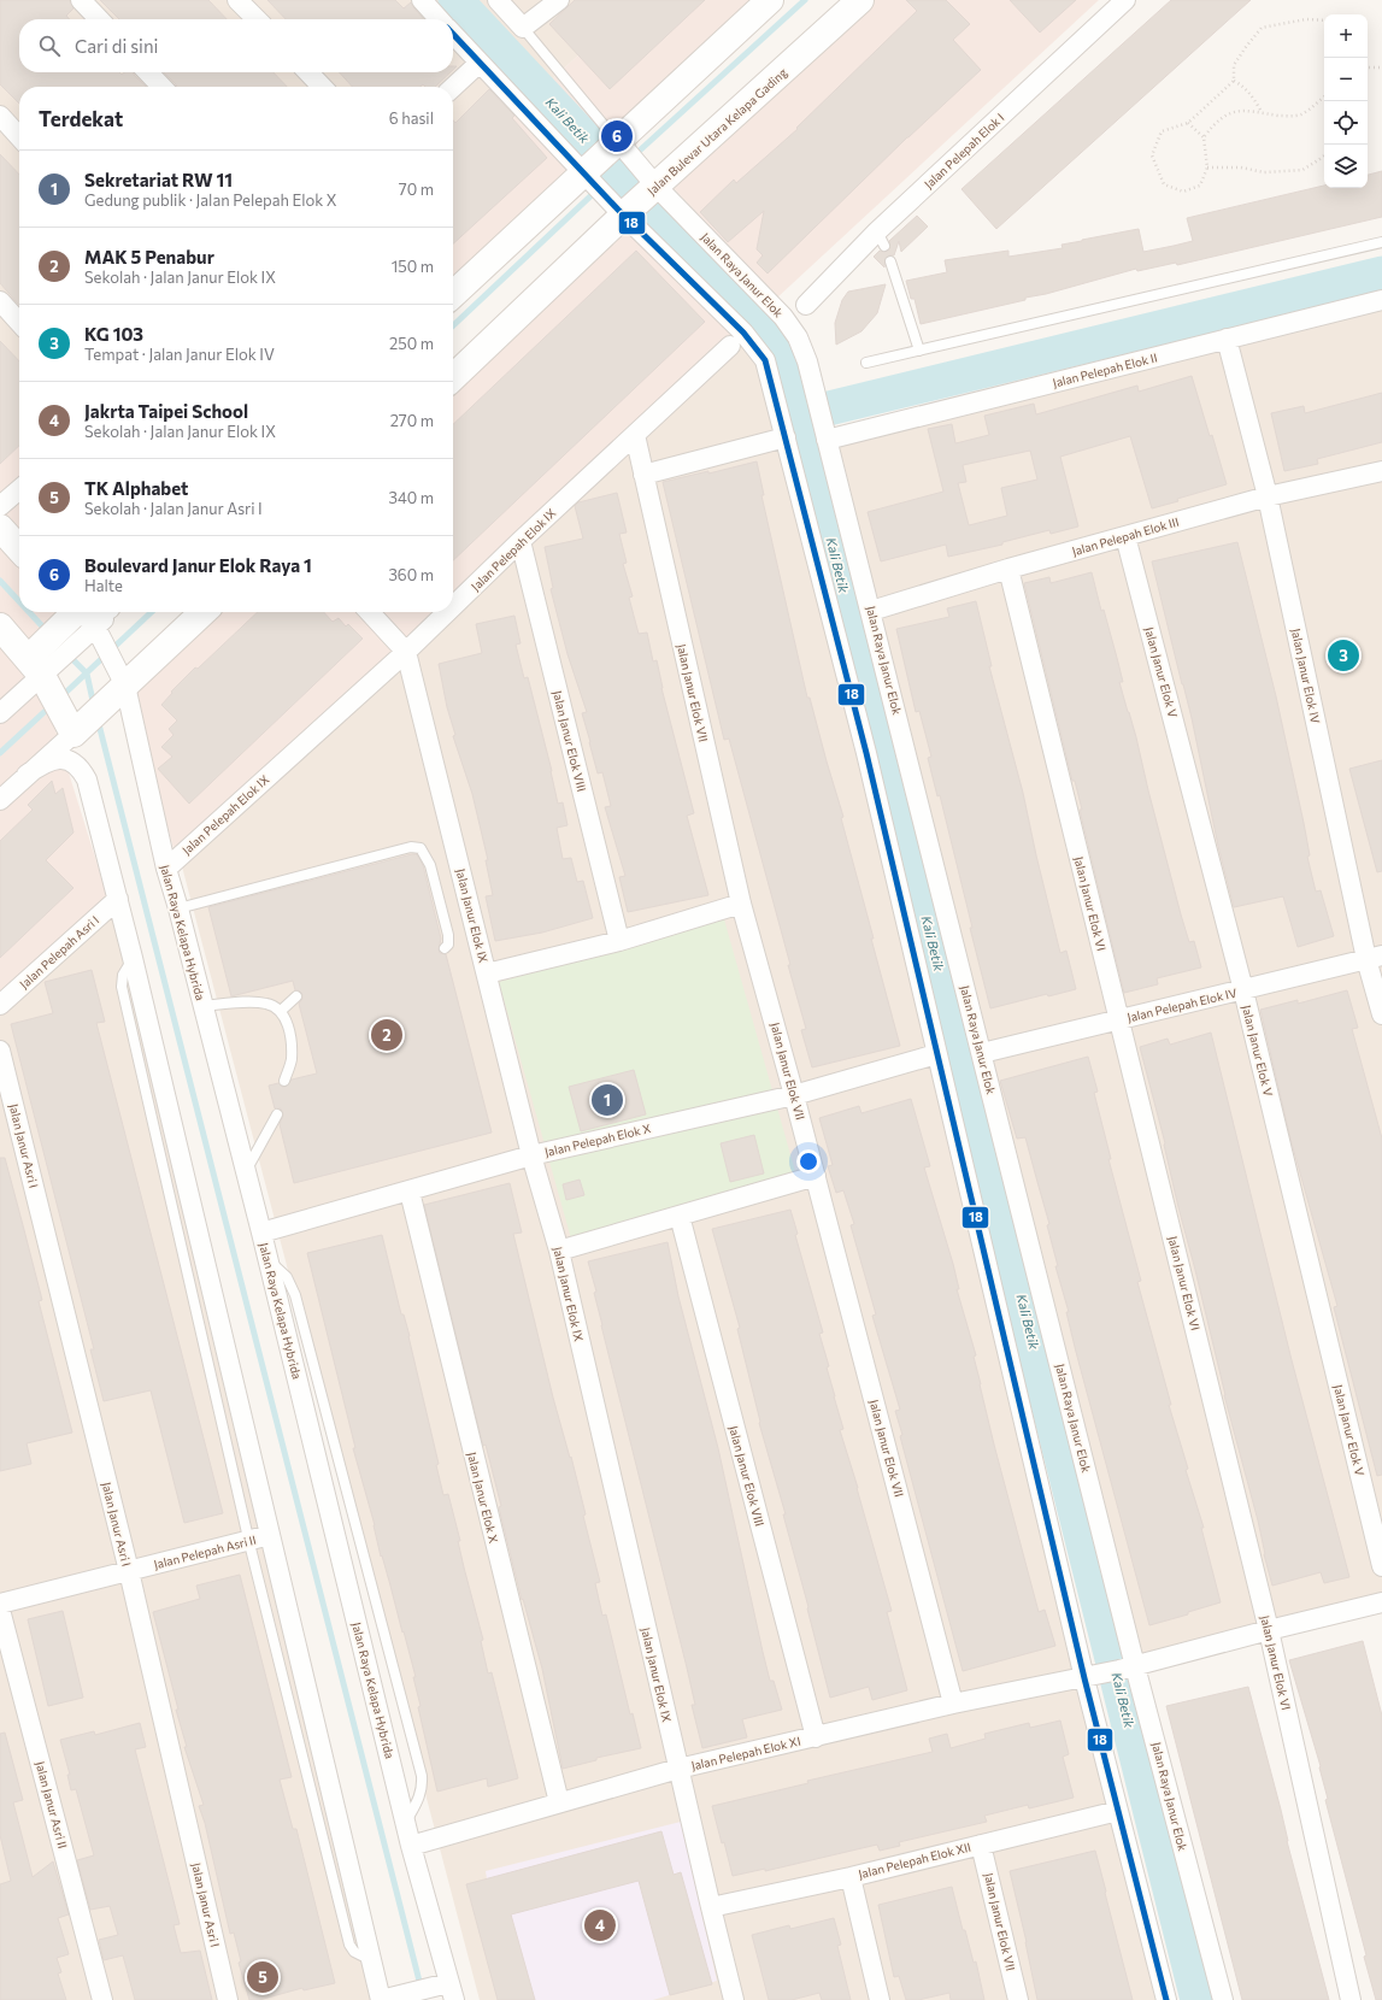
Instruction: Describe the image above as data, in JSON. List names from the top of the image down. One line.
{"streets":{"main road":["Jalan Bulevar Utara Kelapa Gading"],"street":["Jalan Pelepah Elok I","Jalan Raya Janur Elok","Jalan Pelepah Elok II","Jalan Pelepah Elok III","Jalan Pelepah Elok IX","Jalan Janur Elok V","Jalan Janur Elok IV","Jalan Janur Elok VII","Jalan Janur Elok VIII","Jalan Janur Elok VI","Jalan Janur Elok IX","Jalan Raya Kelapa Hybrida","Jalan Pelepah Asri I","Jalan Pelepah Elok IV","Jalan Pelepah Elok X","Jalan Janur Asri I","Jalan Janur Elok X","Jalan Pelepah Asri II","Jalan Pelepah Elok XI","Jalan Janur Asri II","Jalan Pelepah Elok XII"]},"crossings":[["Jalan Bulevar Utara Kelapa Gading","Jalan Raya Janur Elok"],["Jalan Raya Janur Elok","Jalan Pelepah Elok II"],["Jalan Raya Janur Elok","Jalan Pelepah Elok III"],["Jalan Raya Janur Elok","Jalan Pelepah Elok IV"],["Jalan Raya Janur Elok","Jalan Pelepah Elok XI"],["Jalan Pelepah Elok II","Jalan Janur Elok IV"],["Jalan Pelepah Elok III","Jalan Janur Elok V"],["Jalan Pelepah Elok III","Jalan Janur Elok IV"],["Jalan Pelepah Elok III","Jalan Janur Elok VI"],["Jalan Pelepah Elok IX","Jalan Janur Elok VII"],["Jalan Pelepah Elok IX","Jalan Janur Elok VIII"],["Jalan Pelepah Elok IX","Jalan Janur Elok IX"],["Jalan Pelepah Elok IX","Jalan Raya Kelapa Hybrida"],["Jalan Janur Elok V","Jalan Pelepah Elok IV"],["Jalan Janur Elok IV","Jalan Pelepah Elok IV"],["Jalan Janur Elok VII","Jalan Pelepah Elok X"],["Jalan Janur Elok VII","Jalan Pelepah Elok XI"],["Jalan Janur Elok VII","Jalan Pelepah Elok XII"],["Jalan Janur Elok VIII","Jalan Pelepah Elok XI"],["Jalan Janur Elok VI","Jalan Pelepah Elok IV"],["Jalan Janur Elok VI","Jalan Pelepah Elok XI"],["Jalan Janur Elok IX","Jalan Pelepah Elok X"],["Jalan Janur Elok IX","Jalan Pelepah Elok XI"],["Jalan Janur Elok IX","Jalan Pelepah Elok XII"],["Jalan Raya Kelapa Hybrida","Jalan Pelepah Elok X"],["Jalan Raya Kelapa Hybrida","Jalan Pelepah Elok XI"],["Jalan Pelepah Elok X","Jalan Janur Elok X"],["Jalan Janur Asri I","Jalan Pelepah Asri II"],["Jalan Janur Elok X","Jalan Pelepah Elok XI"]],"water":["Kali Betik"],"lines":["transit line 18"],"page":{"map_buttons":["+","−"],"search":"Cari di sini","heading":["Terdekat","6 hasil"],"pins":["6","3","2","1","4","5"],"list":[{"mark":"1","name":"Sekretariat RW 11","note":"Gedung publik · Jalan Pelepah Elok X","value":"70 m"},{"mark":"2","name":"MAK 5 Penabur","note":"Sekolah · Jalan Janur Elok IX","value":"150 m"},{"mark":"3","name":"KG 103","note":"Tempat · Jalan Janur Elok IV","value":"250 m"},{"mark":"4","name":"Jakrta Taipei School","note":"Sekolah · Jalan Janur Elok IX","value":"270 m"},{"mark":"5","name":"TK Alphabet","note":"Sekolah · Jalan Janur Asri I","value":"340 m"},{"mark":"6","name":"Boulevard Janur Elok Raya 1","note":"Halte","value":"360 m"}]}}
